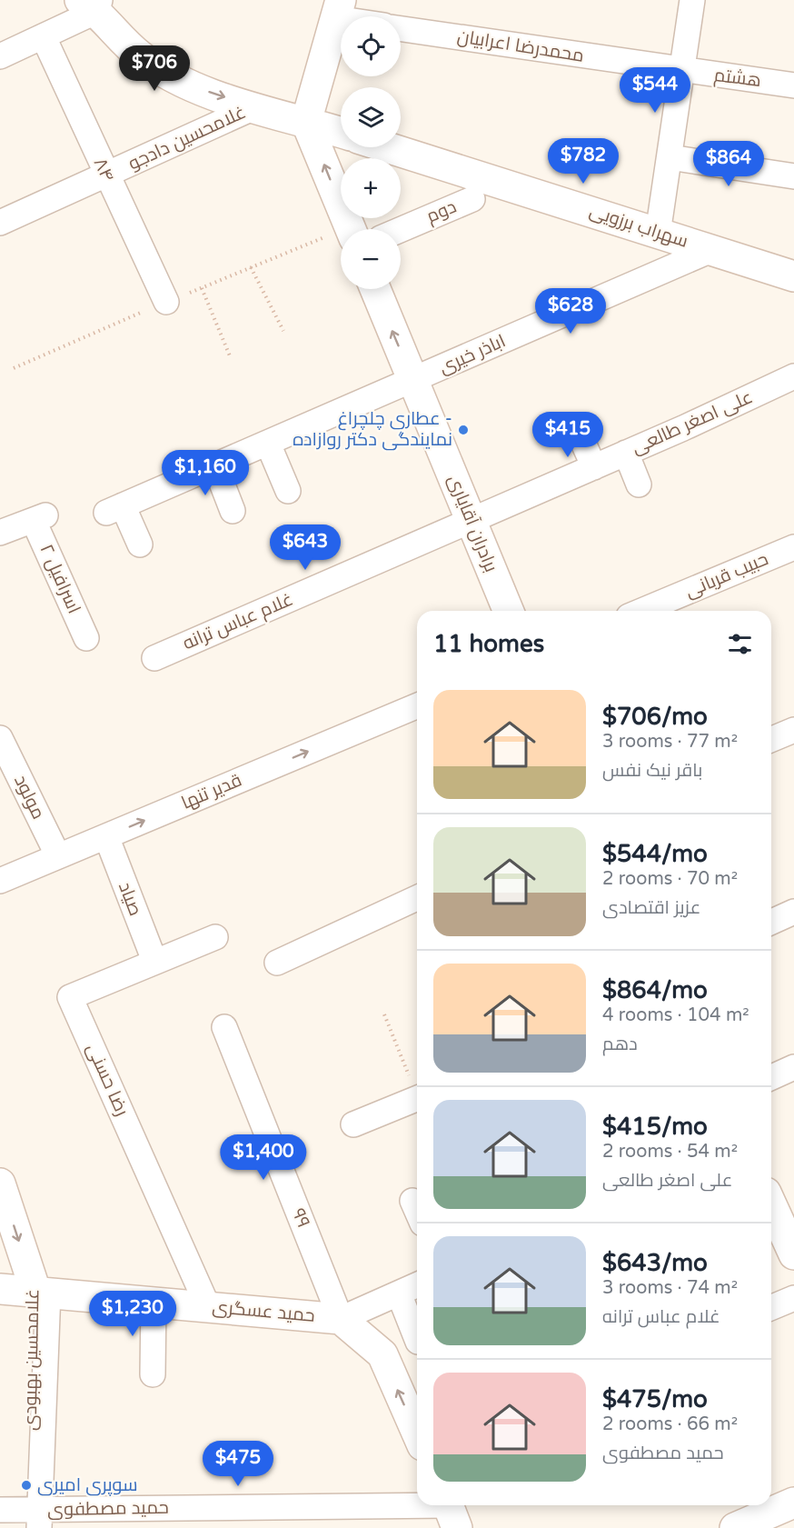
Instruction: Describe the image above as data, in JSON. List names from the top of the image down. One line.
{"streets":{"street":["محمدرضا اعرابیان","هشتم","غلامحسین دادجو","۸۴","دوم","سهراب برزویی","اباذر خیری","علی اصغر طالعی","برادران آقایاری","حبیب قربانی","اسرافیل ۲","غلام عباس ترانه","قدیر تنها","مولود","صیاد","رضا حسنی","۹۹","حمید عسگری","غلامحسین بهبودی","حمید مصطفوی"]},"crossings":[["محمدرضا اعرابیان","هشتم"],["غلامحسین دادجو","۸۴"],["سهراب برزویی","اباذر خیری"],["اباذر خیری","برادران آقایاری"],["علی اصغر طالعی","برادران آقایاری"],["علی اصغر طالعی","غلام عباس ترانه"],["برادران آقایاری","غلام عباس ترانه"],["قدیر تنها","مولود"],["قدیر تنها","صیاد"],["صیاد","رضا حسنی"],["رضا حسنی","حمید عسگری"],["۹۹","حمید عسگری"],["حمید عسگری","غلامحسین بهبودی"],["غلامحسین بهبودی","حمید مصطفوی"]],"places":["عطاری چلچراغ - نمایندگی دکتر روازاده","سوپری امیری"],"page":{"map_buttons":["+","−"],"price":["$706","$544","$782","$864","$628","$415","$1,160","$643","$1,400","$1,230","$475"],"heading":"11 homes","list":[{"name":"$706/mo","note":"3 rooms · 77 m² · باقر نیک نفس"},{"name":"$544/mo","note":"2 rooms · 70 m² · عزیز اقتصادی"},{"name":"$864/mo","note":"4 rooms · 104 m² · دهم"},{"name":"$415/mo","note":"2 rooms · 54 m² · علی اصغر طالعی"},{"name":"$643/mo","note":"3 rooms · 74 m² · غلام عباس ترانه"},{"name":"$475/mo","note":"2 rooms · 66 m² · حمید مصطفوی"}]}}
